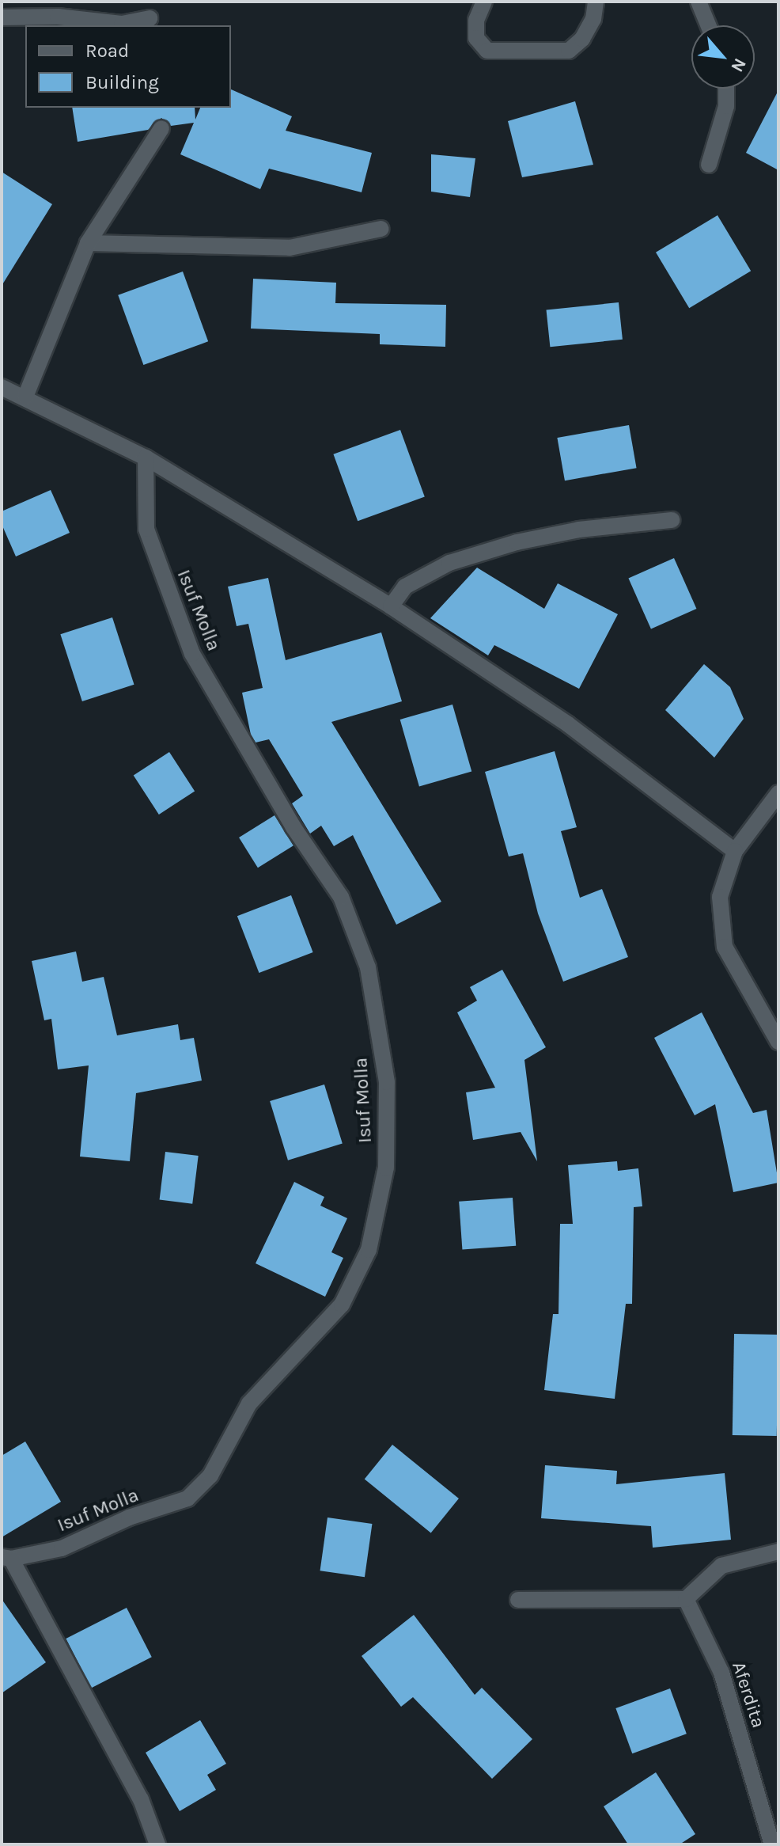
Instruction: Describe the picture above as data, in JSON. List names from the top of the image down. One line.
{"streets":{"street":["Isuf Molla","Aferdita"]},"legend":["Road","Building"],"north":"bottom right"}
